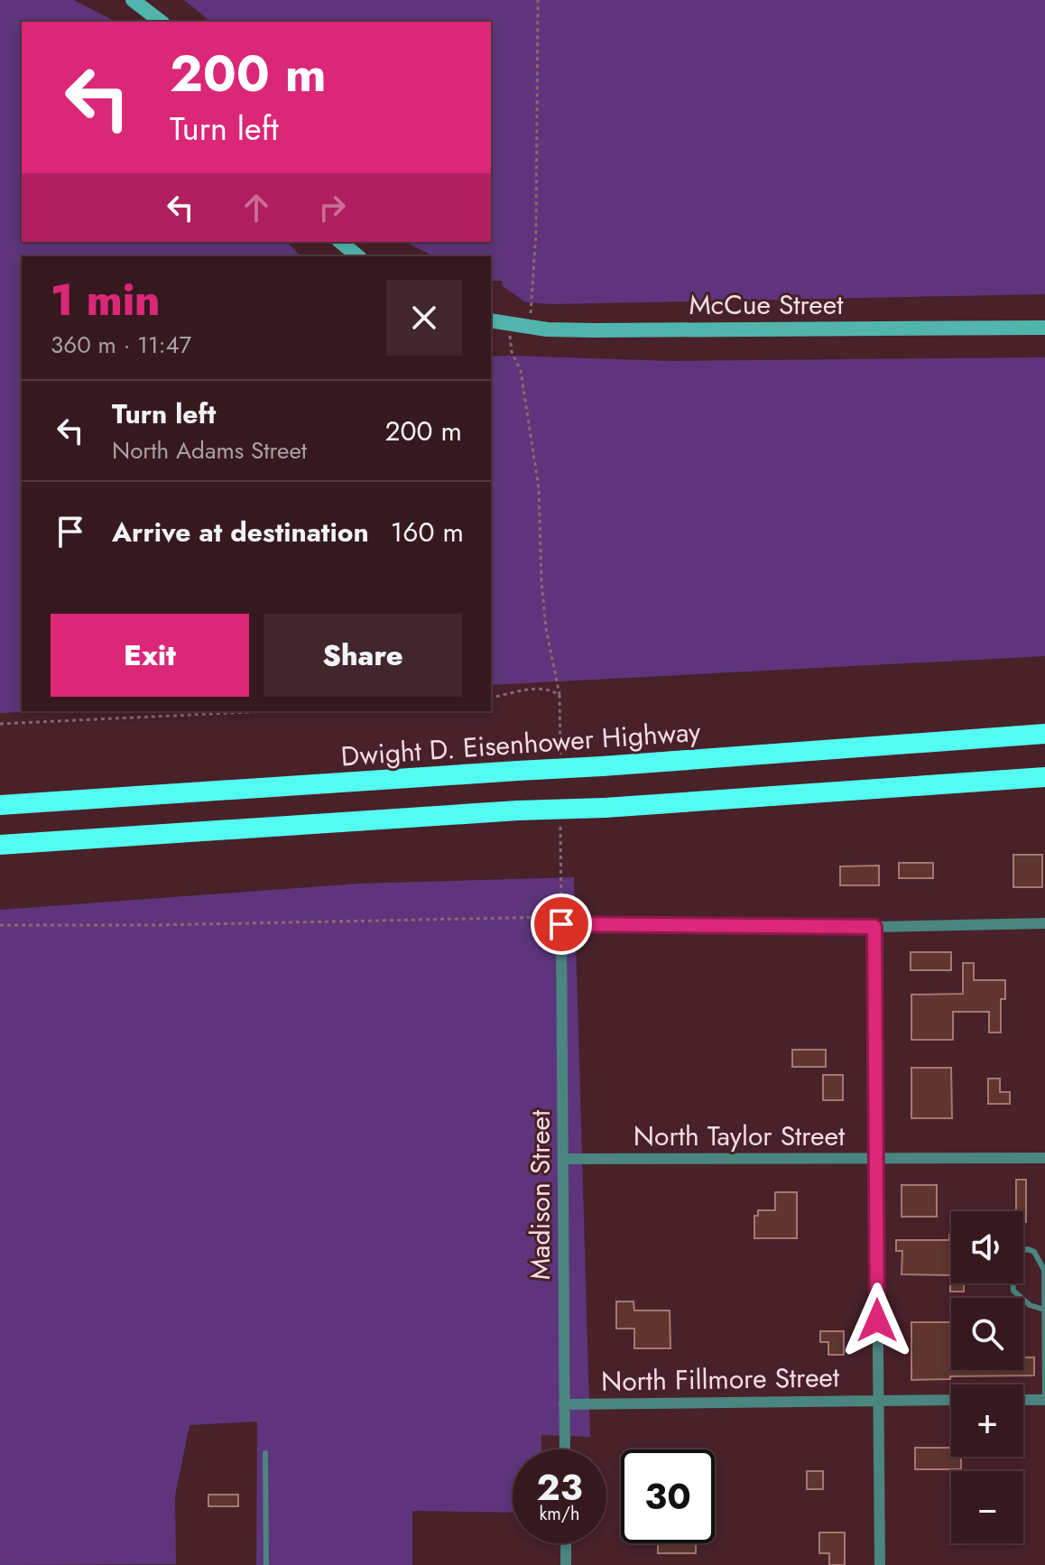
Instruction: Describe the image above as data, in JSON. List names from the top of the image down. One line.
{"streets":{"highway":["Dwight D. Eisenhower Highway"],"main road":["McCue Street"],"street":["North Taylor Street","Madison Street","North Fillmore Street"]},"crossings":[["North Taylor Street","Madison Street"],["Madison Street","North Fillmore Street"]],"page":{"turn":["200 m","Turn left"],"heading":["1 min","360 m · 11:47"],"list":[{"name":"Turn left","note":"North Adams Street","value":"200 m"},{"name":"Arrive at destination","value":"160 m"}],"buttons":["Exit","Share"],"map_buttons":["+","−"],"speed":"23 km/h","limit":"30"}}
